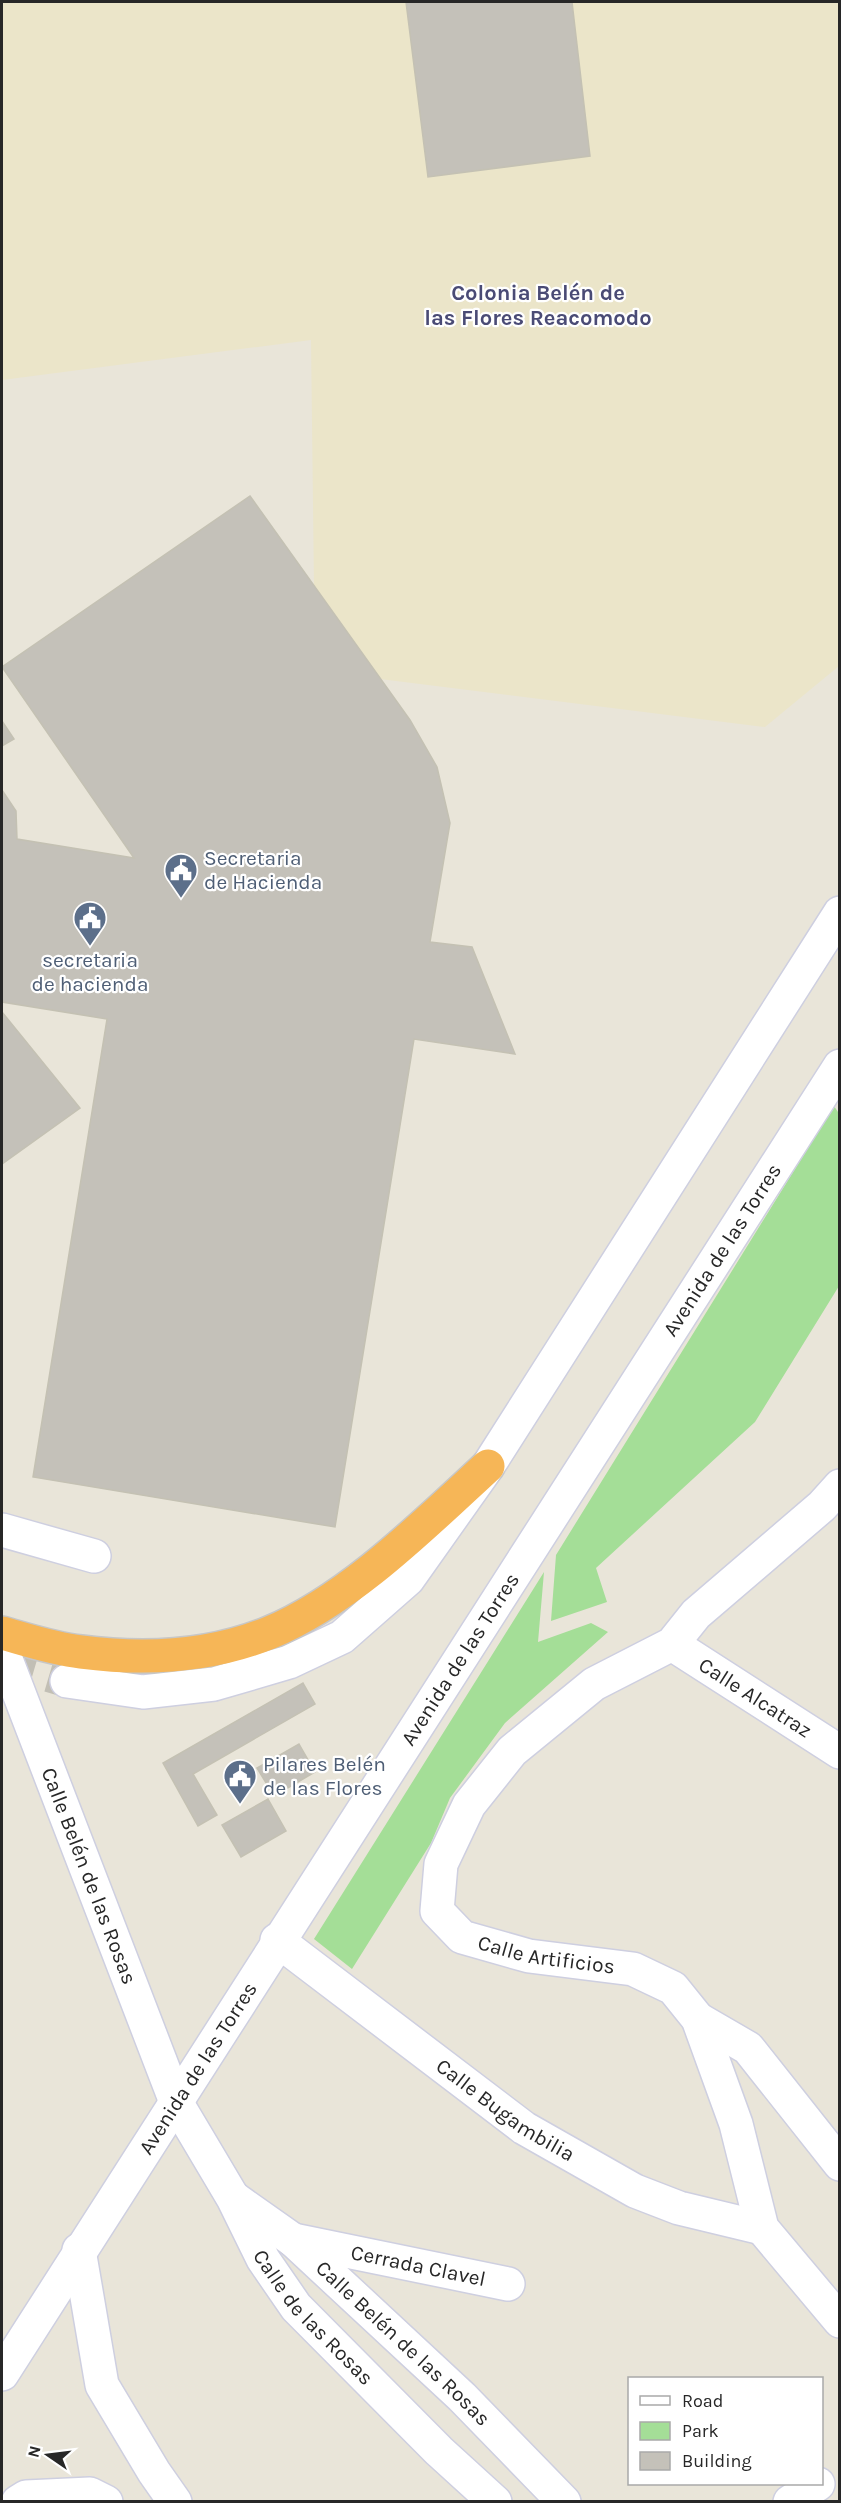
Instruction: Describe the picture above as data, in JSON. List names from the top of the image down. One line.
{"streets":{"street":["Avenida de las Torres","Calle Alcatraz","Calle Belén de las Rosas","Calle Artificios","Calle Bugambilia","Cerrada Clavel","Calle de las Rosas"]},"crossings":[["Avenida de las Torres","Calle Belén de las Rosas"],["Avenida de las Torres","Calle Bugambilia"],["Avenida de las Torres","Calle de las Rosas"],["Calle Alcatraz","Calle Artificios"],["Calle Belén de las Rosas","Cerrada Clavel"],["Calle Belén de las Rosas","Calle de las Rosas"],["Calle Artificios","Calle Bugambilia"]],"districts":["Colonia Belén de las Flores Reacomodo"],"places":{"public building":["Secretaria de Hacienda","secretaria de hacienda","Pilares Belén de las Flores"]},"legend":["Road","Park","Building"],"north":"left"}
